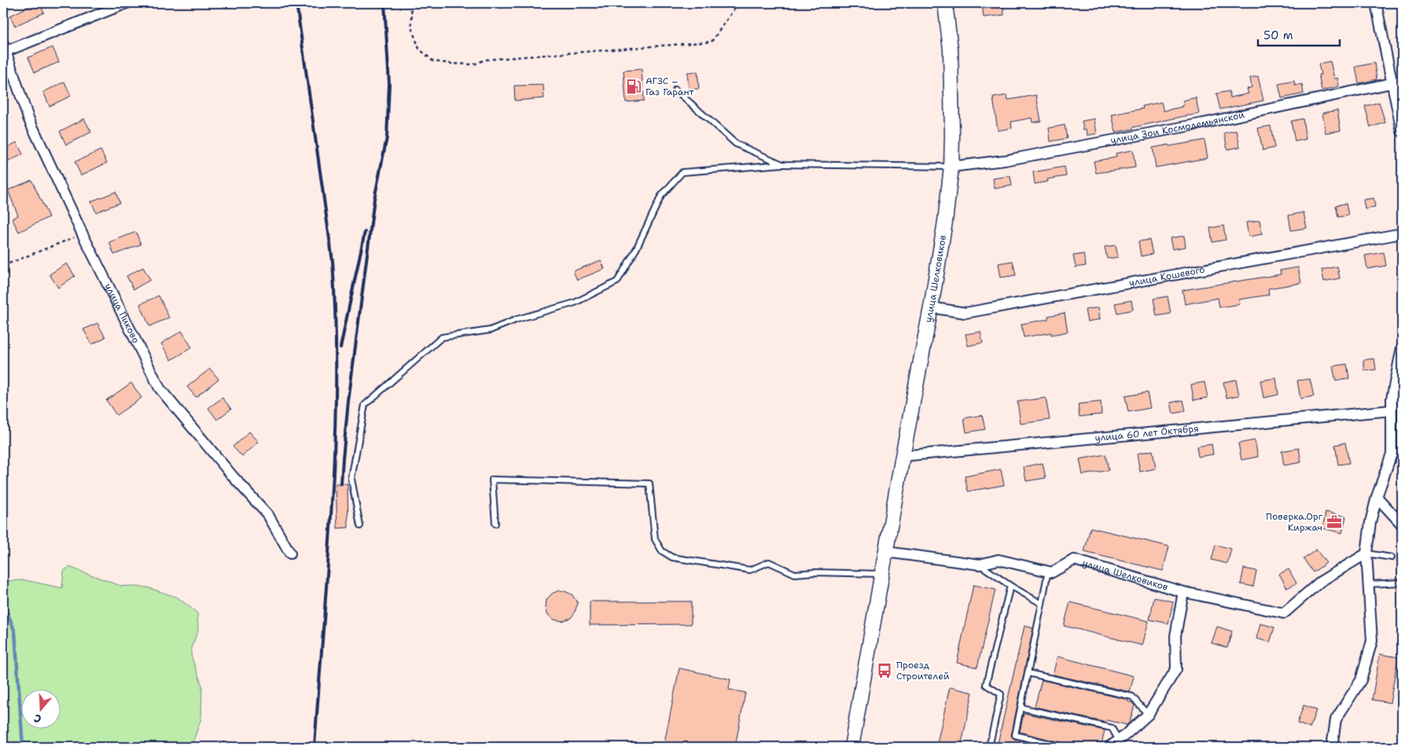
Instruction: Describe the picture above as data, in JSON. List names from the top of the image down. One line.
{"streets":{"street":["улица Зои Космодемьянской","улица Кошевого","улица Шелковиков","улица Пиково","улица 60 лет Октября"]},"crossings":[["улица Зои Космодемьянской","улица Шелковиков"],["улица Кошевого","улица Шелковиков"],["улица Шелковиков","улица 60 лет Октября"]],"places":{"fuel station":["АГЗС – Газ Гарант"],"office":["Поверка.Орг Киржач"],"bus stop":["Проезд Строителей"]},"scale_bar":"50 m","north":"bottom"}
